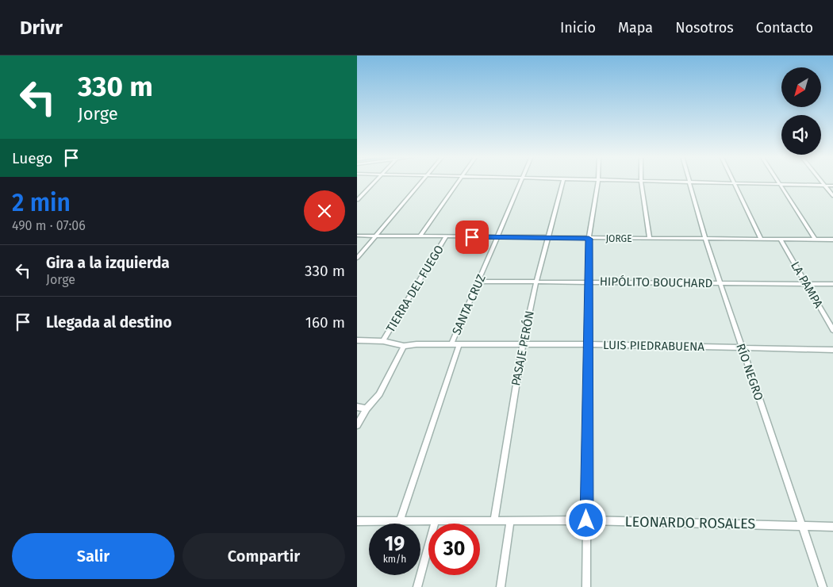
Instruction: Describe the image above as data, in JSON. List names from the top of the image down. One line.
{"streets":{"street":["JORGE","HIPÓLITO BOUCHARD","LA PAMPA","TIERRA DEL FUEGO","SANTA CRUZ","LUIS PIEDRABUENA","PASAJE PERÓN","RÍO NEGRO","LEONARDO ROSALES"]},"crossings":[["JORGE","LA PAMPA"],["JORGE","TIERRA DEL FUEGO"],["JORGE","SANTA CRUZ"],["JORGE","PASAJE PERÓN"],["JORGE","RÍO NEGRO"],["HIPÓLITO BOUCHARD","LA PAMPA"],["HIPÓLITO BOUCHARD","SANTA CRUZ"],["HIPÓLITO BOUCHARD","PASAJE PERÓN"],["HIPÓLITO BOUCHARD","RÍO NEGRO"],["TIERRA DEL FUEGO","LUIS PIEDRABUENA"],["SANTA CRUZ","LUIS PIEDRABUENA"],["SANTA CRUZ","LEONARDO ROSALES"],["LUIS PIEDRABUENA","PASAJE PERÓN"],["LUIS PIEDRABUENA","RÍO NEGRO"],["PASAJE PERÓN","LEONARDO ROSALES"],["RÍO NEGRO","LEONARDO ROSALES"]],"north":"bottom left","page":{"header":"Drivr","nav":["Inicio","Mapa","Nosotros","Contacto"],"turn":["330 m","Jorge"],"then":"Luego","heading":["2 min","490 m · 07:06"],"list":[{"name":"Gira a la izquierda","note":"Jorge","value":"330 m"},{"name":"Llegada al destino","value":"160 m"}],"speed":"19 km/h","limit":"30","buttons":["Salir","Compartir"]}}
